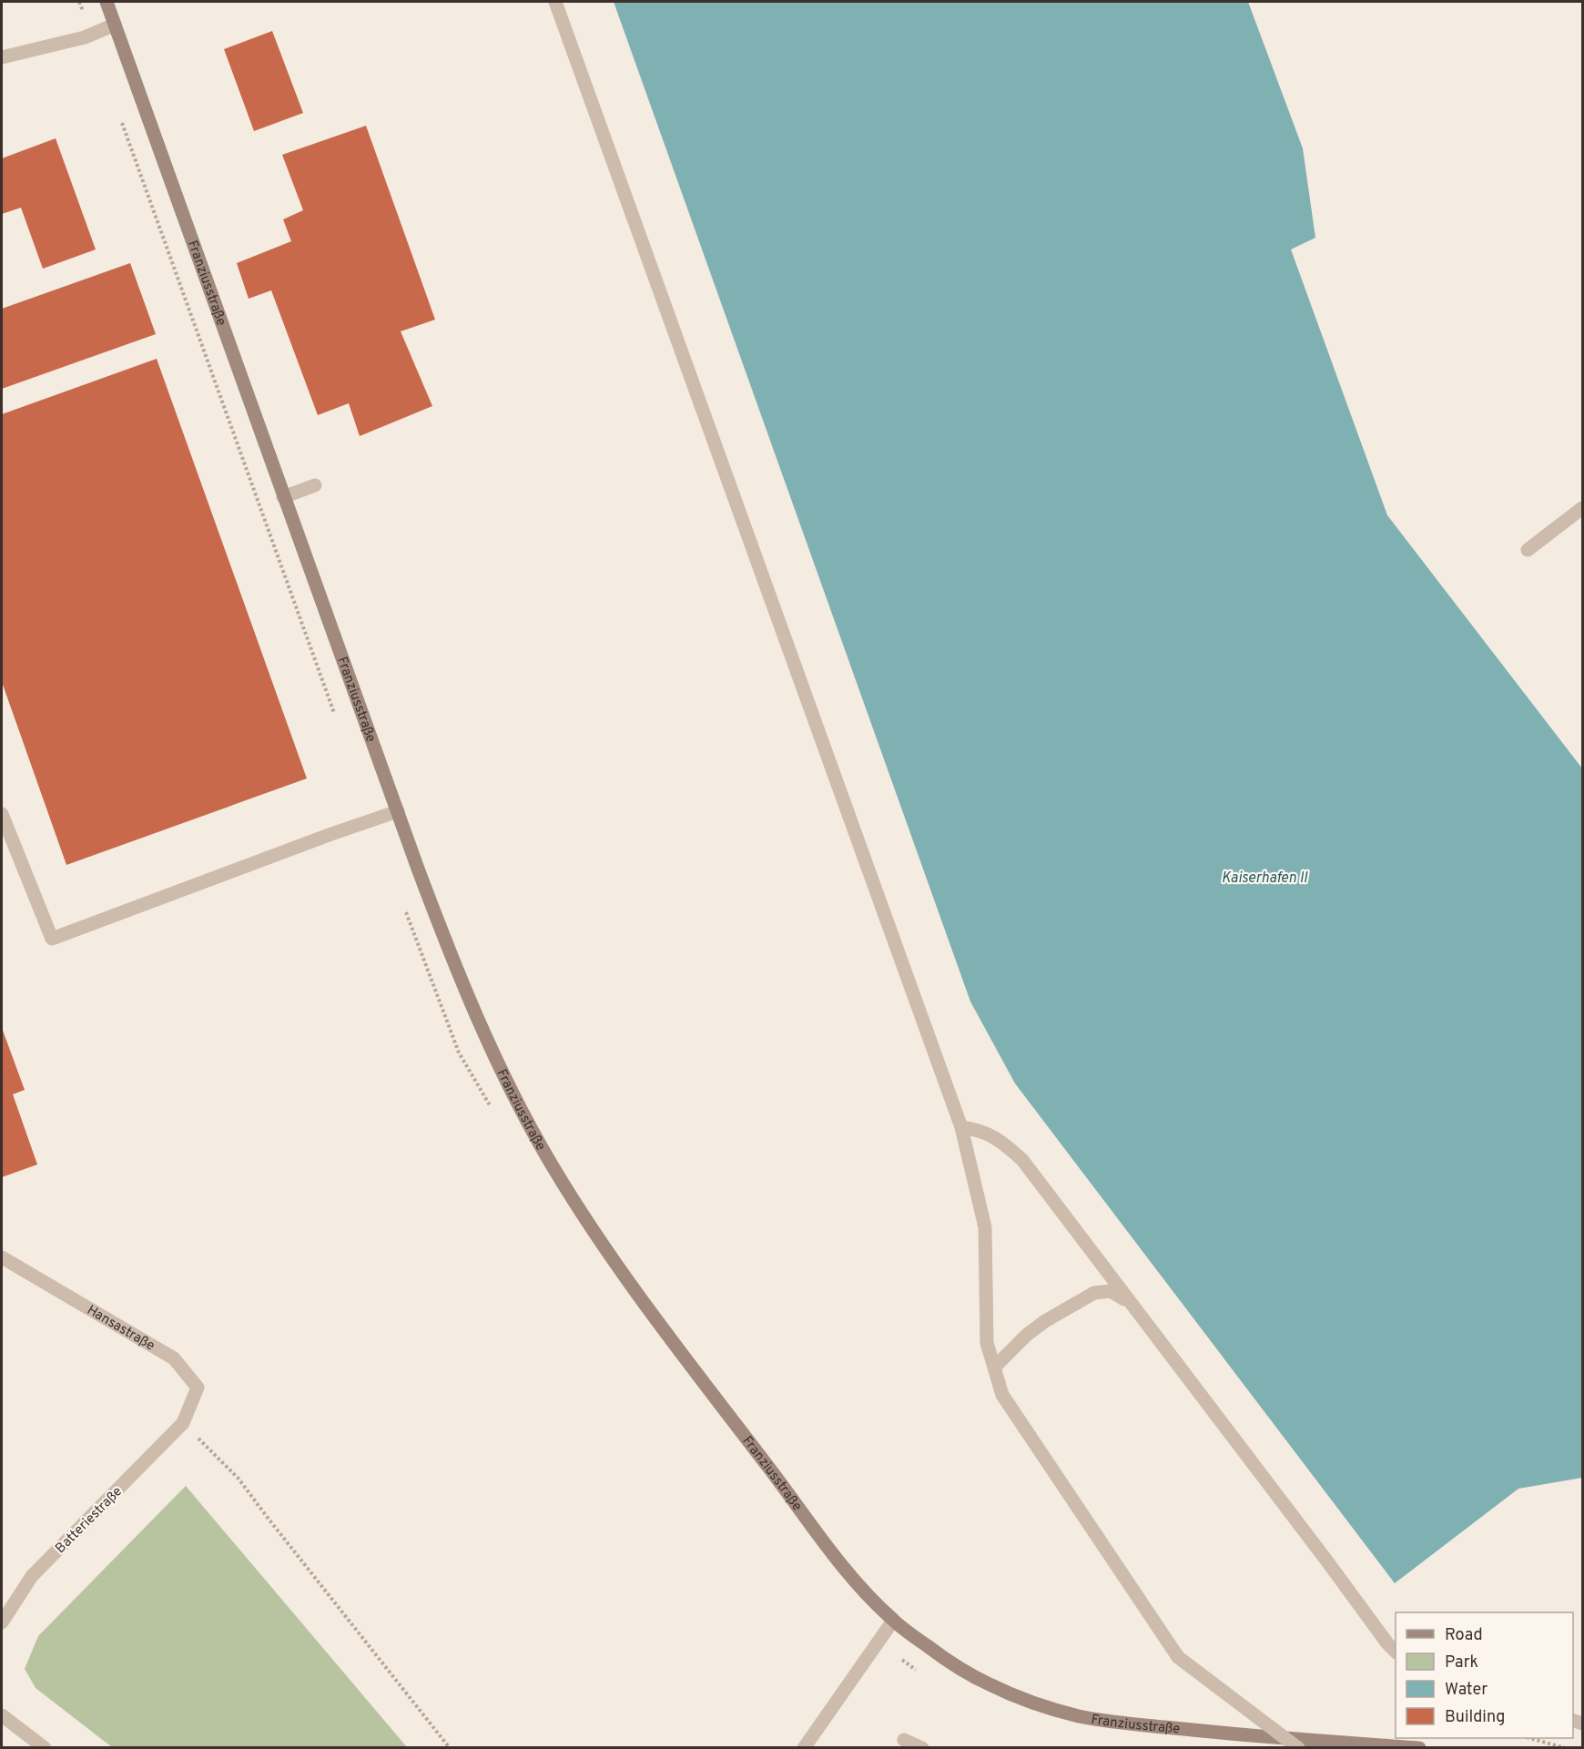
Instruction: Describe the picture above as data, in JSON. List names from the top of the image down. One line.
{"streets":{"main road":["Franziusstraße"],"street":["Hansastraße","Batteriestraße"]},"crossings":[["Hansastraße","Batteriestraße"]],"water":["Kaiserhafen II"],"legend":["Road","Park","Water","Building"]}
